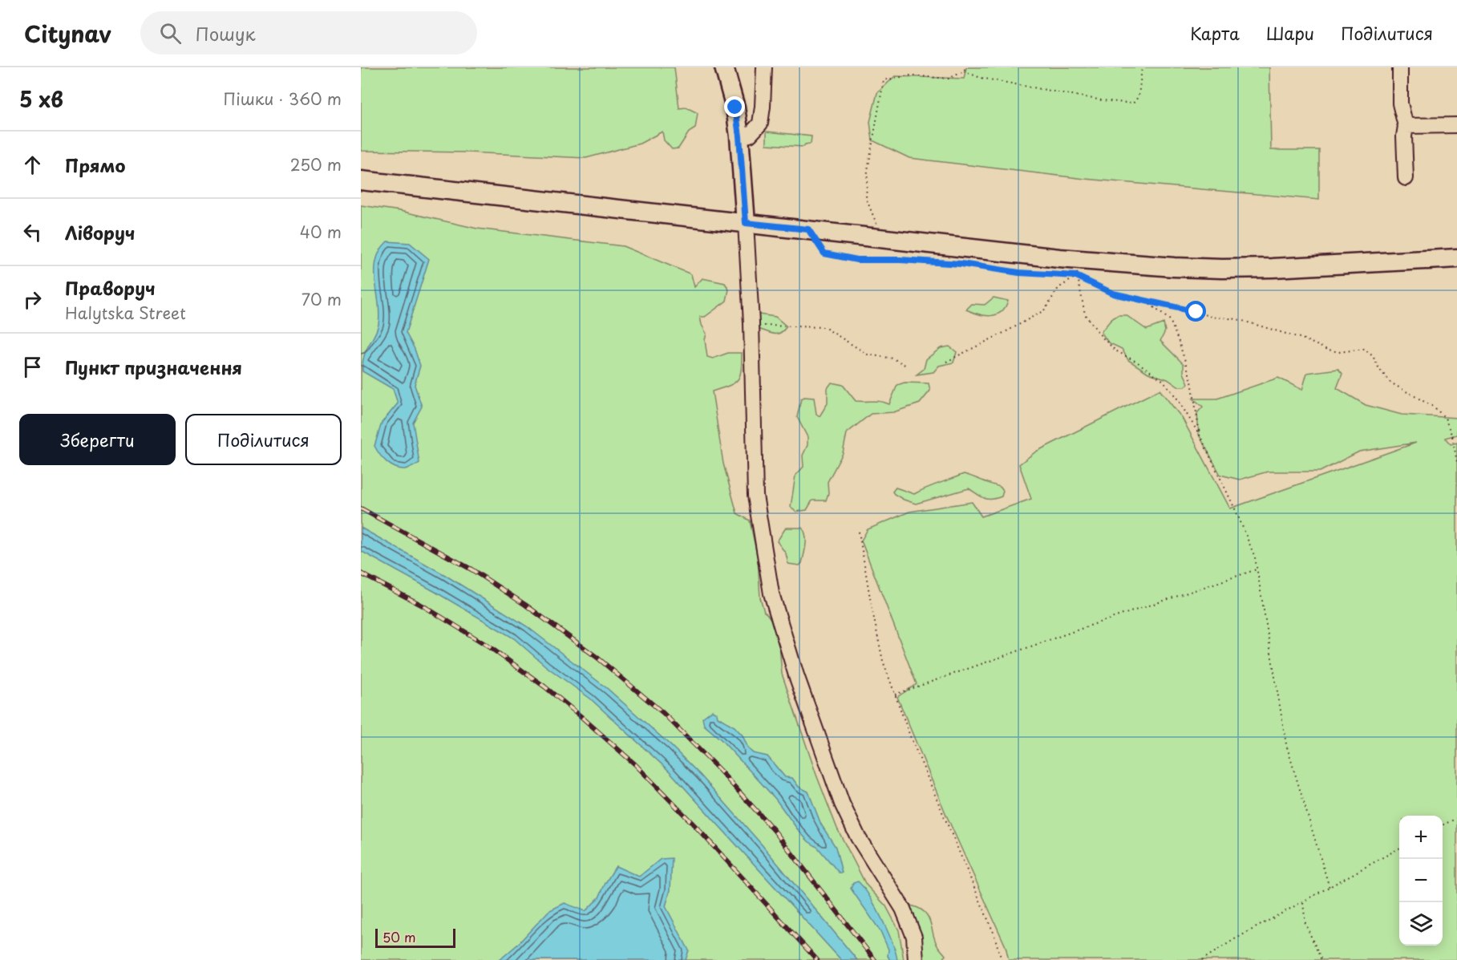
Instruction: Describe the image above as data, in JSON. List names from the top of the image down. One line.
{"scale_bar":"50 m","page":{"header":"Citynav","search":"Пошук","nav":["Карта","Шари","Поділитися"],"heading":["5 хв","Пішки · 360 m"],"list":[["Прямо","250 m"],["Ліворуч","40 m"],["Праворуч","Halytska Street","70 m"],"Пункт призначення"],"buttons":["Зберегти","Поділитися"],"map_buttons":["+","−"],"scale":"50 m"}}
